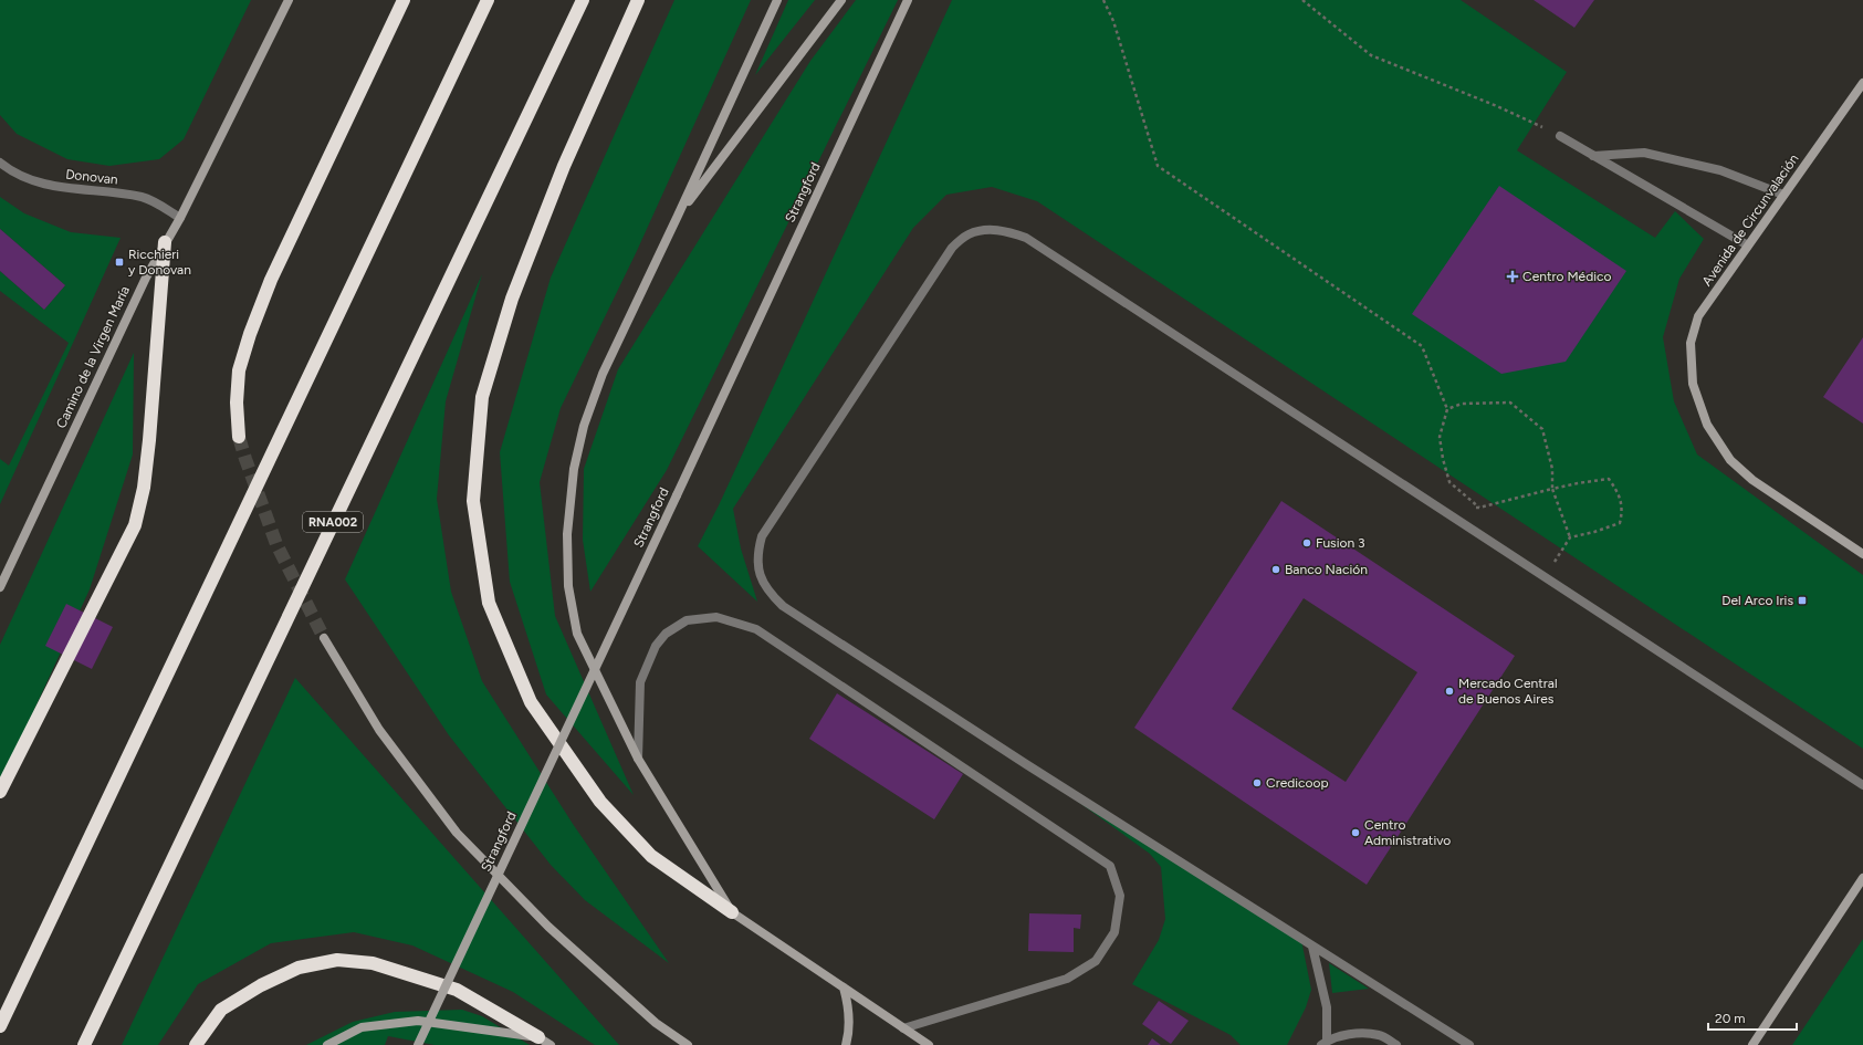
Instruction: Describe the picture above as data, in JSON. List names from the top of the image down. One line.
{"streets":{"highway":["RNA002"],"street":["Donovan","Strangford","Avenida de Circunvalación","Camino de la Virgen María"]},"crossings":[["Donovan","Camino de la Virgen María"]],"places":{"transit":["Ricchieri y Donovan","Del Arco Iris"],"health":["Centro Médico"],"other":["Fusion 3","Banco Nación","Mercado Central de Buenos Aires","Credicoop","Centro Administrativo"]},"scale_bar":"20 m"}
